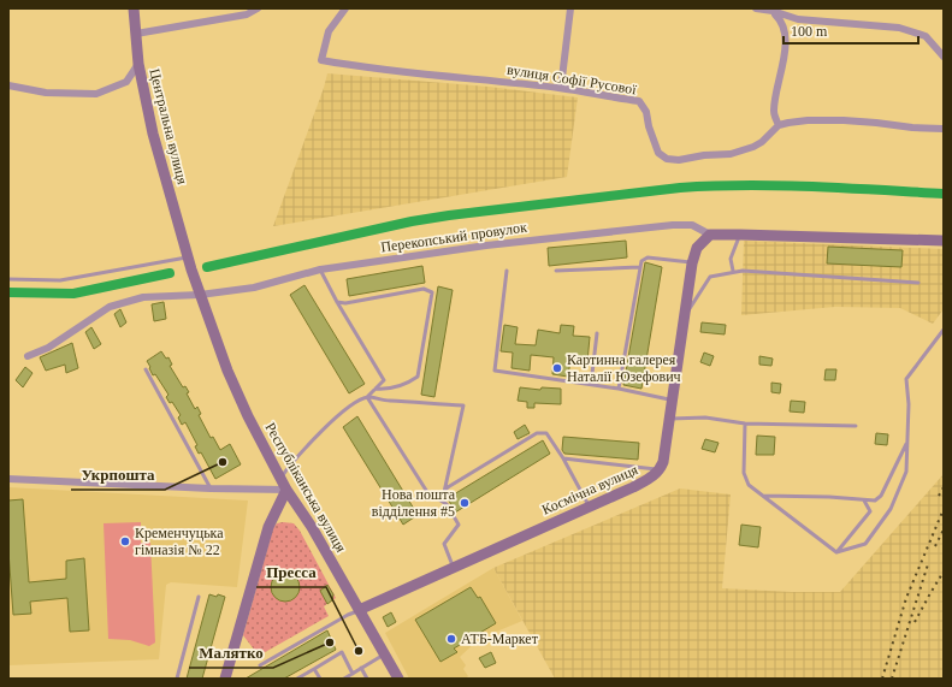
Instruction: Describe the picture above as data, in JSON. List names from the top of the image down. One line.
{"streets":{"street":["вулиця Софії Русової","Центральна вулиця","Перекопський провулок","Республіканська вулиця","Космічна вулиця"]},"crossings":[["Центральна вулиця","Республіканська вулиця"],["Перекопський провулок","Республіканська вулиця"],["Перекопський провулок","Космічна вулиця"],["Республіканська вулиця","Космічна вулиця"]],"places":["Картинна галерея Наталії Юзефович","Укрпошта","Нова пошта відділення #5","Кременчуцька гімназія № 22","АТБ-Маркет","Малятко","Пресса"],"scale_bar":"100 m"}
